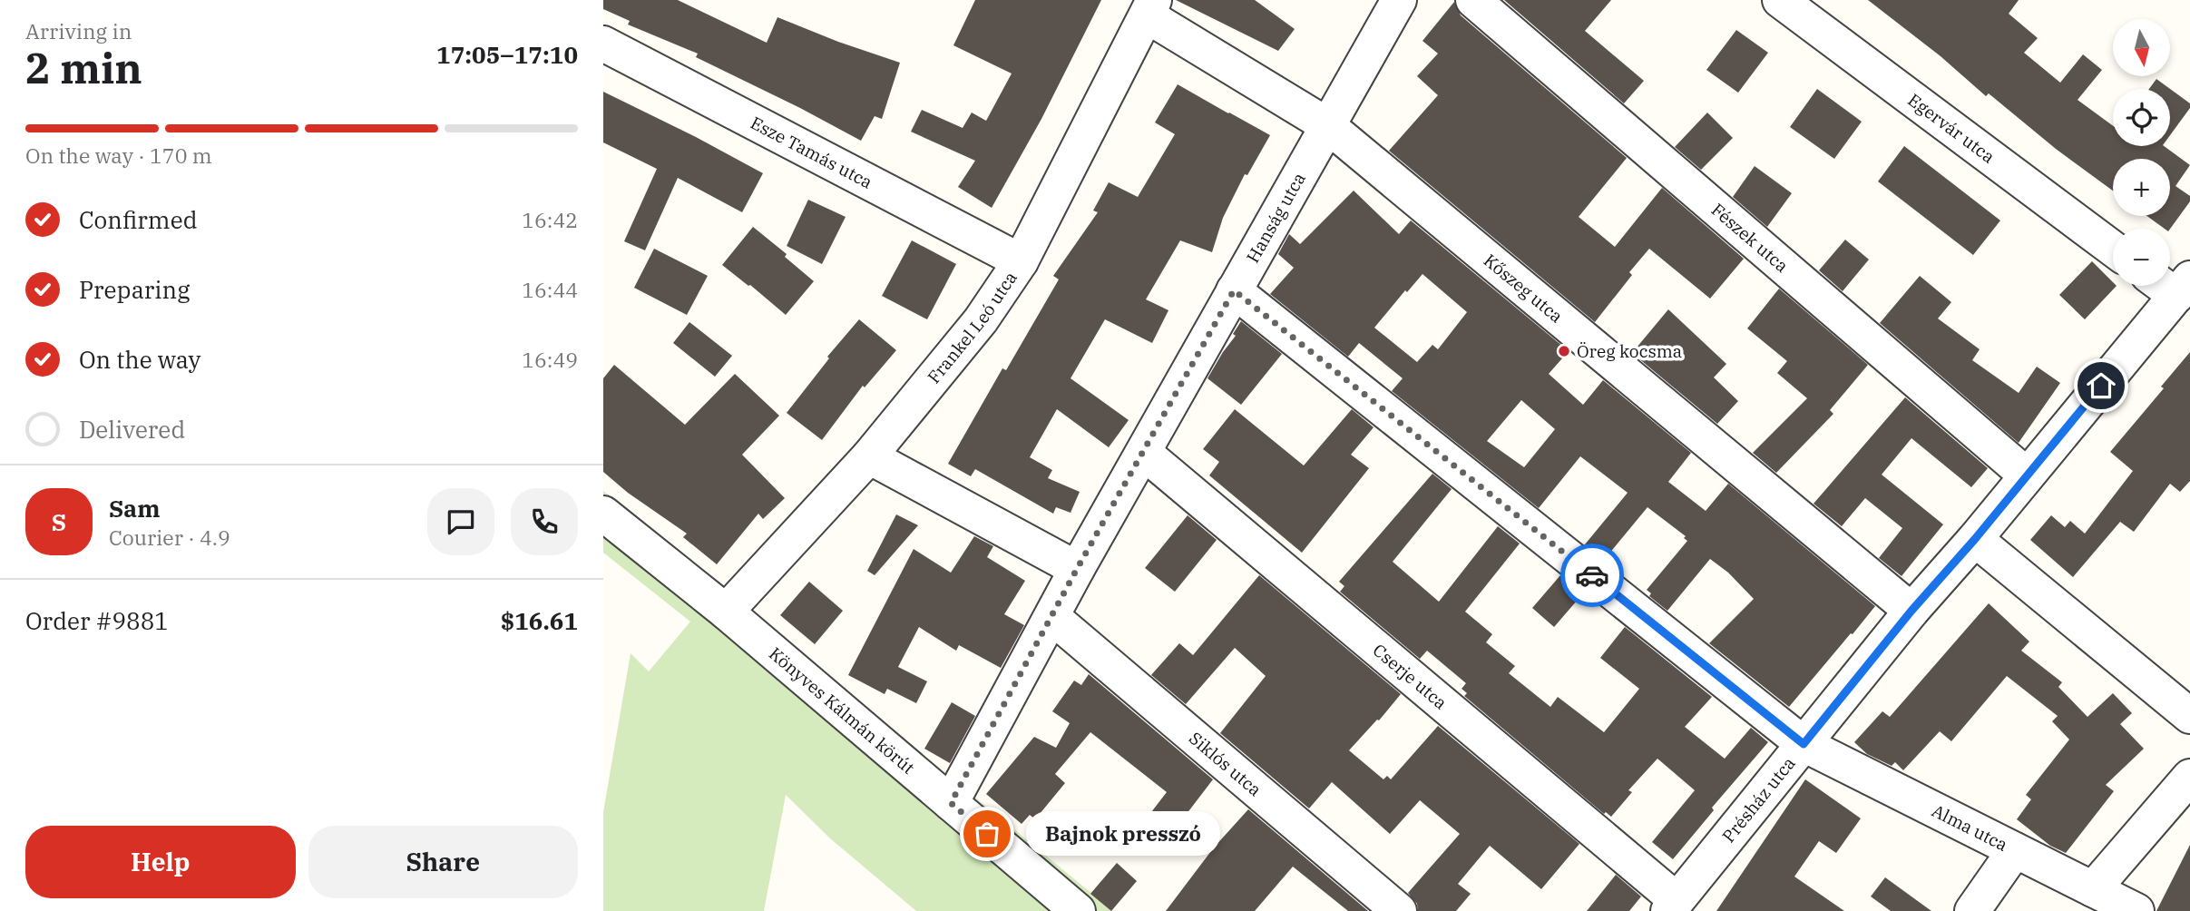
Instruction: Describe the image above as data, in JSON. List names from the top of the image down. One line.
{"streets":{"street":["Egervár utca","Esze Tamás utca","Hanság utca","Fészek utca","Kőszeg utca","Frankel Leó utca","Cserje utca","Könyves Kálmán körút","Siklós utca","Présház utca","Alma utca"]},"crossings":[["Esze Tamás utca","Frankel Leó utca"],["Hanság utca","Kőszeg utca"],["Hanság utca","Cserje utca"],["Hanság utca","Könyves Kálmán körút"],["Hanság utca","Siklós utca"],["Hanság utca","Alma utca"],["Fészek utca","Présház utca"],["Kőszeg utca","Frankel Leó utca"],["Kőszeg utca","Présház utca"],["Frankel Leó utca","Könyves Kálmán körút"],["Cserje utca","Présház utca"],["Présház utca","Alma utca"]],"places":["Öreg kocsma","Bajnok presszó"],"north":"bottom","page":{"heading":["2 min","Arriving in","17:05–17:10"],"panel":["Sam","Courier · 4.9","Order #9881","$16.61"],"map_buttons":["+","−"],"bar":"On the way · 170 m","list":[["Confirmed","16:42"],["Preparing","16:44"],["On the way","16:49"],"Delivered"],"round":"S","bubble":"Bajnok presszó","buttons":["Help","Share"]}}
